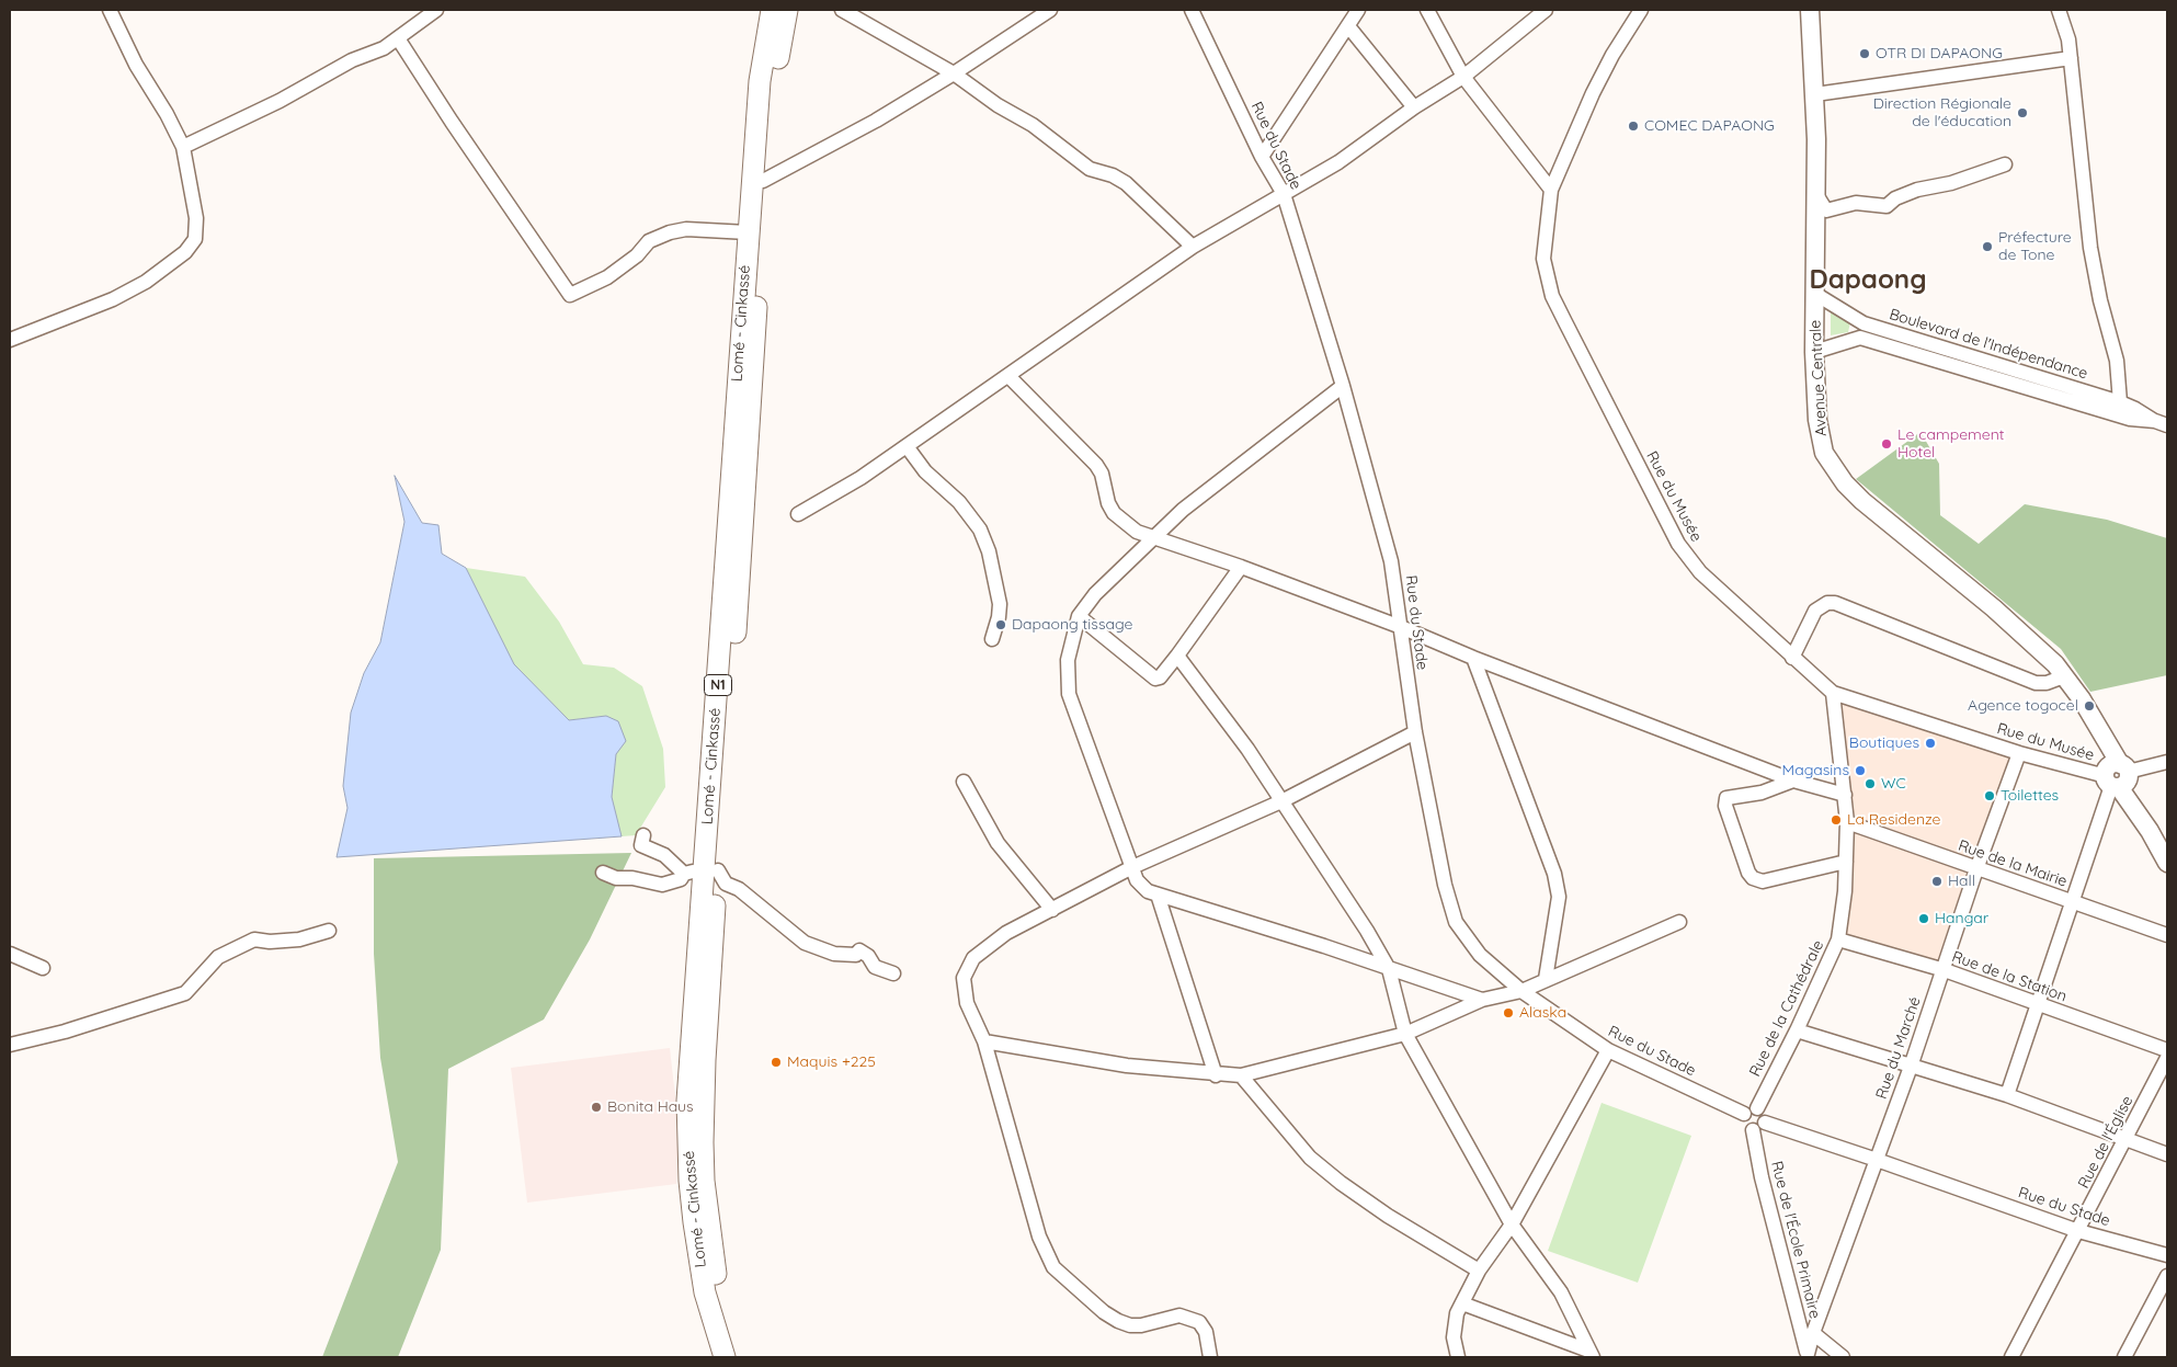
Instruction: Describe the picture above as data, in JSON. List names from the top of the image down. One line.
{"streets":{"highway":["Lomé - Cinkassé","N1"],"main road":["Avenue Centrale"],"street":["Rue du Stade","Boulevard de l'Indépendance","Rue du Musée","Rue de la Mairie","Rue de la Station","Rue de la Cathédrale","Rue du Marché","Rue de l'Église","Rue de l'École Primaire"]},"crossings":[["Rue du Stade","Rue de la Cathédrale"],["Rue du Stade","Rue du Marché"],["Rue du Stade","Rue de l'Église"],["Rue du Stade","Rue de l'École Primaire"],["Boulevard de l'Indépendance","Avenue Centrale"],["Avenue Centrale","Rue du Musée"],["Rue du Musée","Rue de la Cathédrale"],["Rue du Musée","Rue du Marché"],["Rue de la Mairie","Rue de la Cathédrale"],["Rue de la Mairie","Rue du Marché"],["Rue de la Station","Rue de la Cathédrale"],["Rue de la Station","Rue du Marché"],["Rue du Marché","Rue de l'École Primaire"]],"districts":["Dapaong"],"places":["OTR DI DAPAONG","Direction Régionale de l'éducation","COMEC DAPAONG","Préfecture de Tone","Le campement Hotel","Dapaong tissage","Agence togocel","Boutiques","Magasins","WC","Toilettes","La Residenze","Hall","Hangar","Alaska","Maquis +225","Bonita Haus"]}
